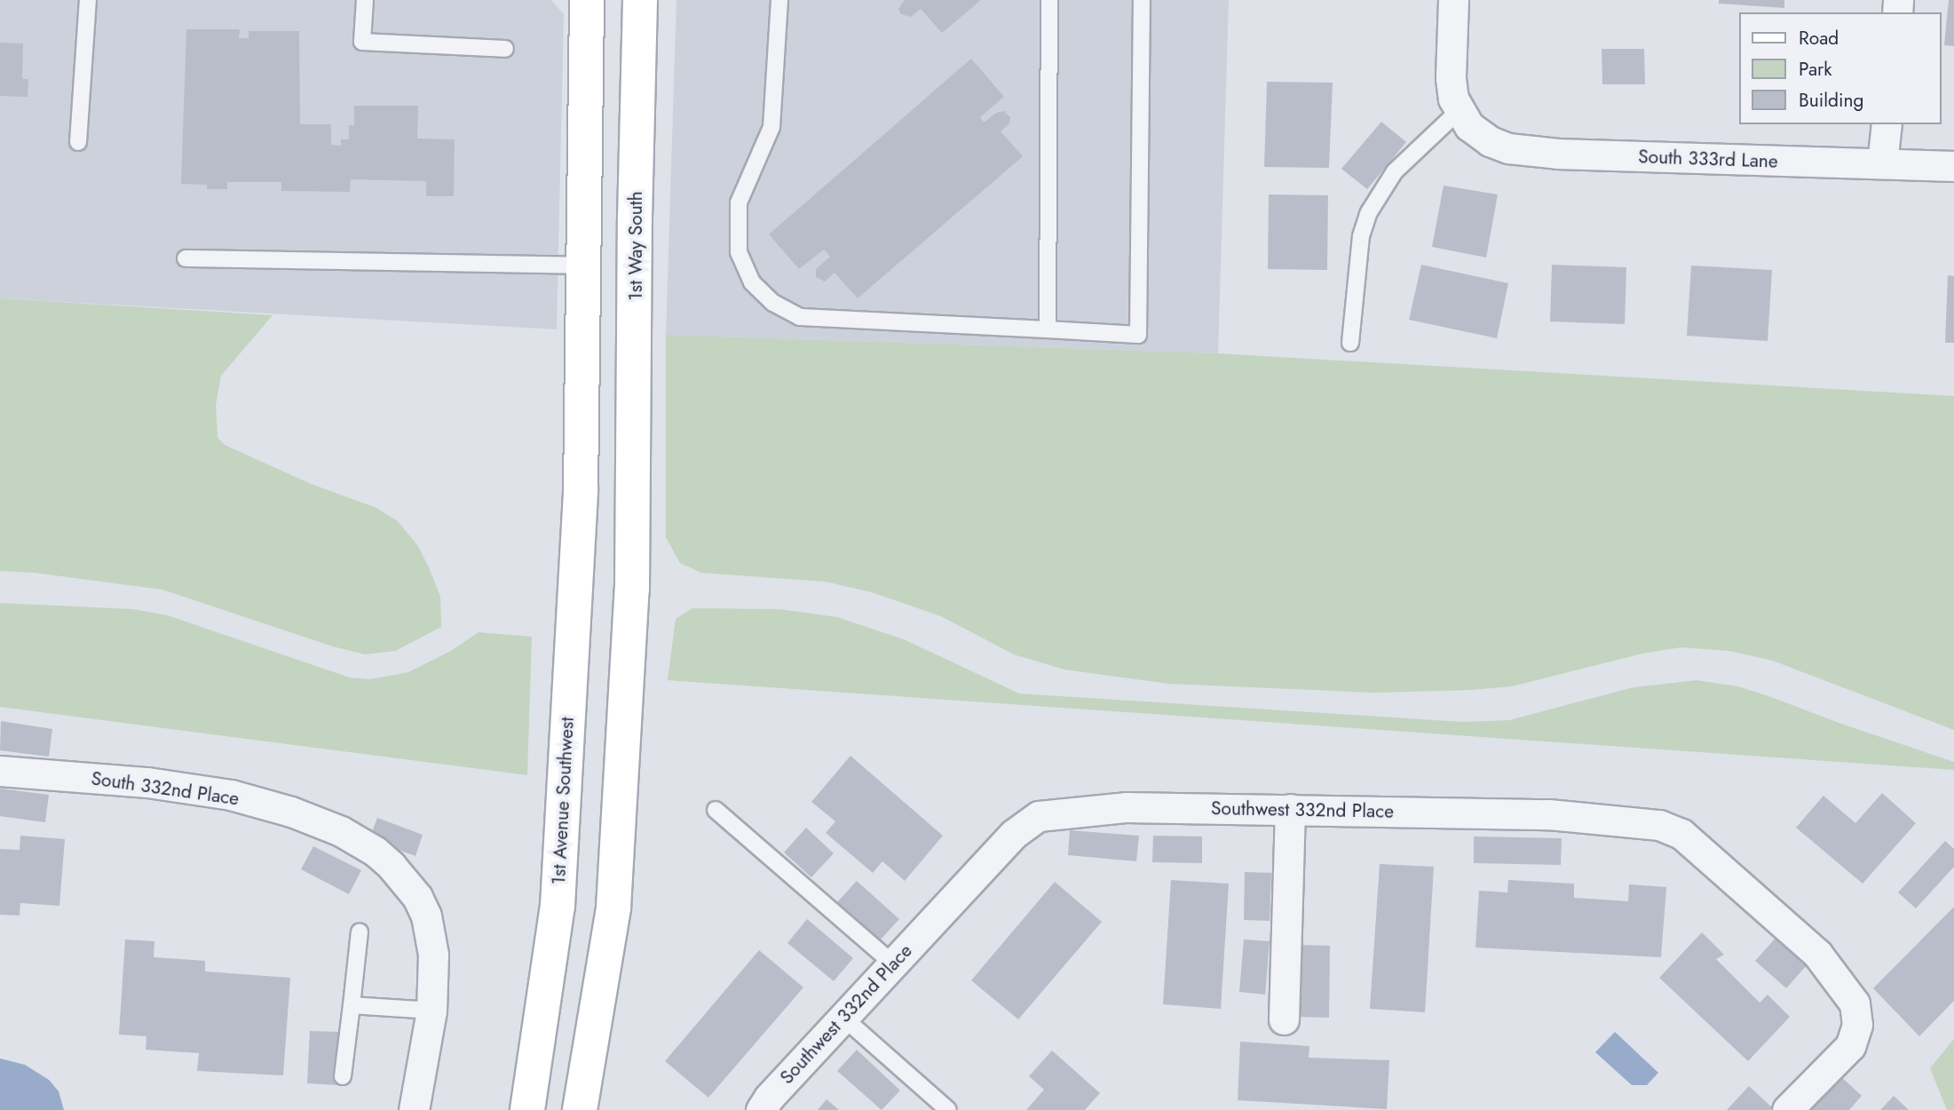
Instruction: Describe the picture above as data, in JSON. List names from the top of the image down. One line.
{"streets":{"main road":["1st Way South","1st Avenue Southwest"],"street":["South 333rd Lane","South 332nd Place","Southwest 332nd Place"]},"legend":["Road","Park","Building"]}
